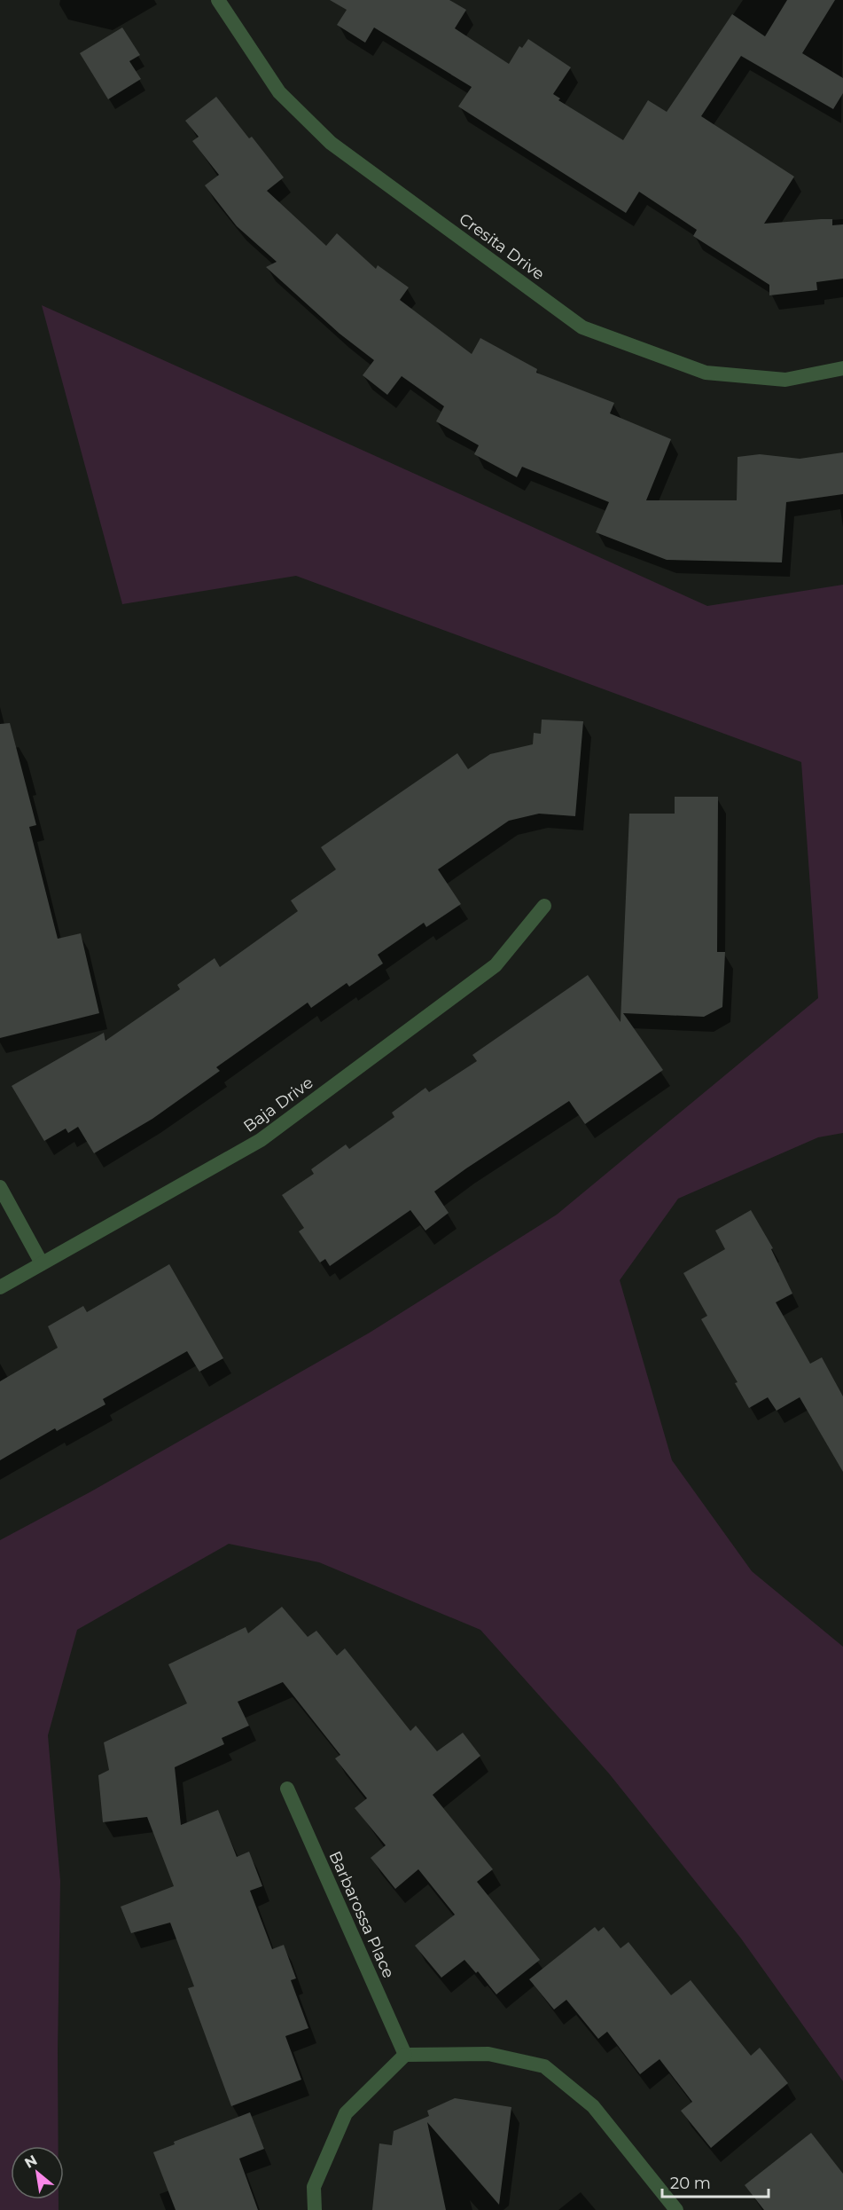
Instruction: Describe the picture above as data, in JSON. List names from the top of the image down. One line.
{"streets":{"street":["Cresita Drive","Baja Drive","Barbarossa Place"]},"scale_bar":"20 m","north":"top left"}
